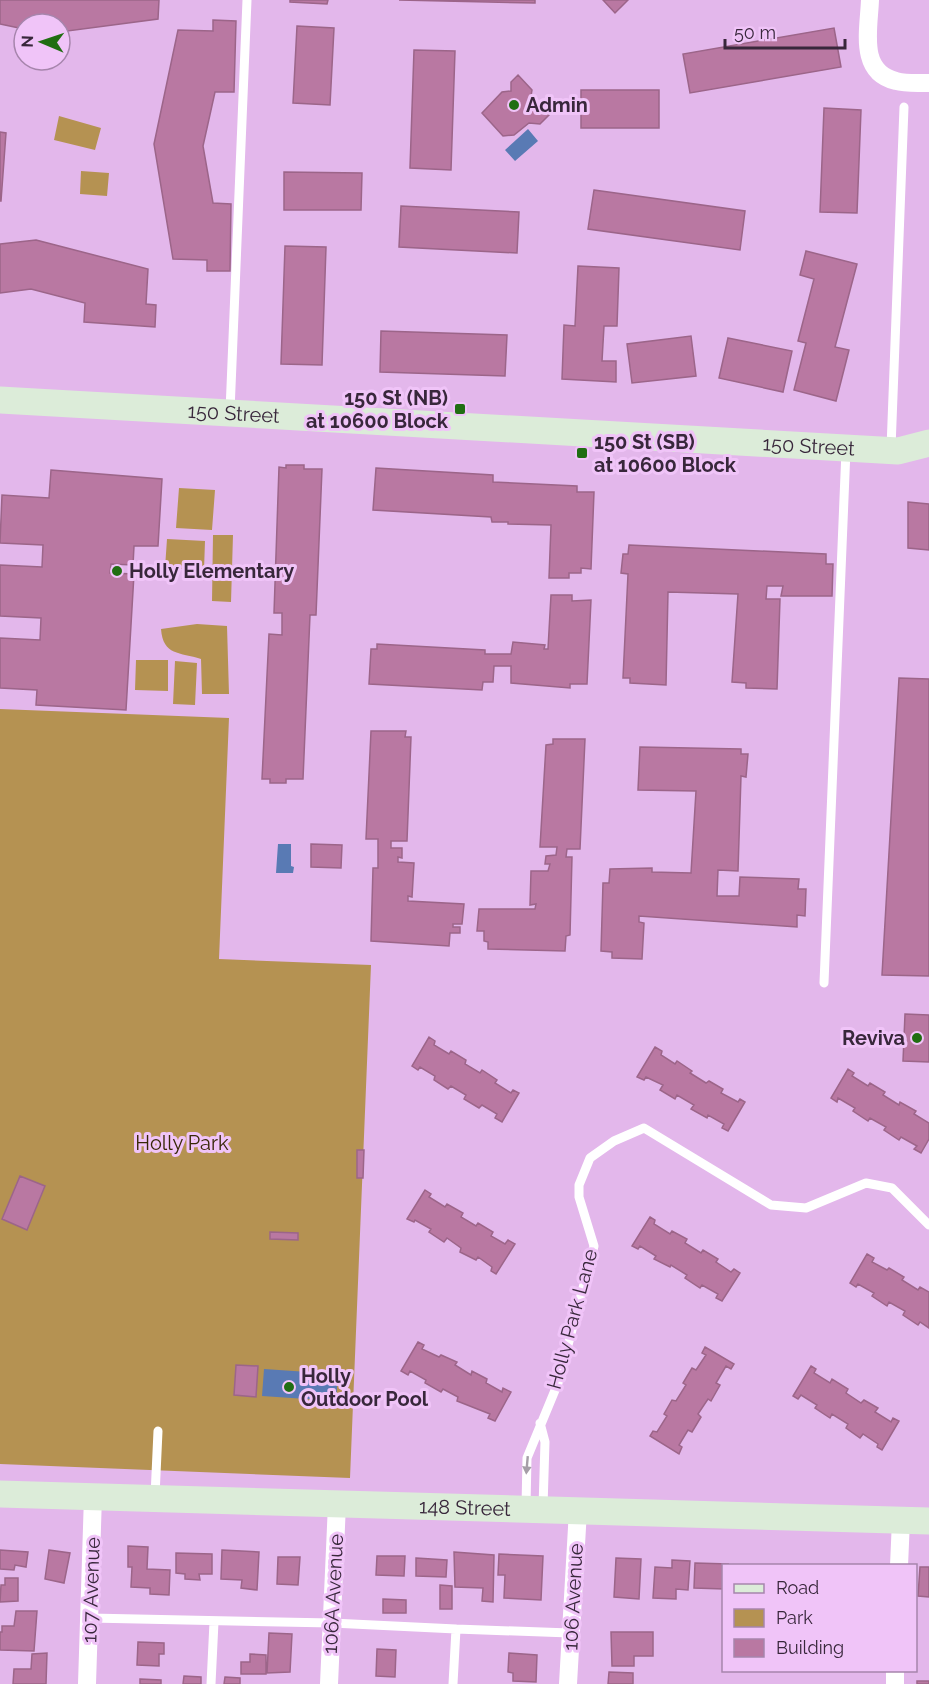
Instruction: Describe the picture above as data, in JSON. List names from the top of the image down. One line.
{"streets":{"main road":["150 Street","148 Street"],"street":["107 Avenue","106A Avenue","106 Avenue"],"lane":["Holly Park Lane"]},"crossings":[["Holly Park Lane","148 Street"],["148 Street","107 Avenue"],["148 Street","106A Avenue"],["148 Street","106 Avenue"]],"parks":["Holly Park"],"places":{"other":["Admin","Holly Elementary","Reviva","Holly Outdoor Pool"],"transit":["150 St (NB) at 10600 Block","150 St (SB) at 10600 Block"]},"legend":["Road","Park","Building"],"scale_bar":"50 m","north":"left"}
